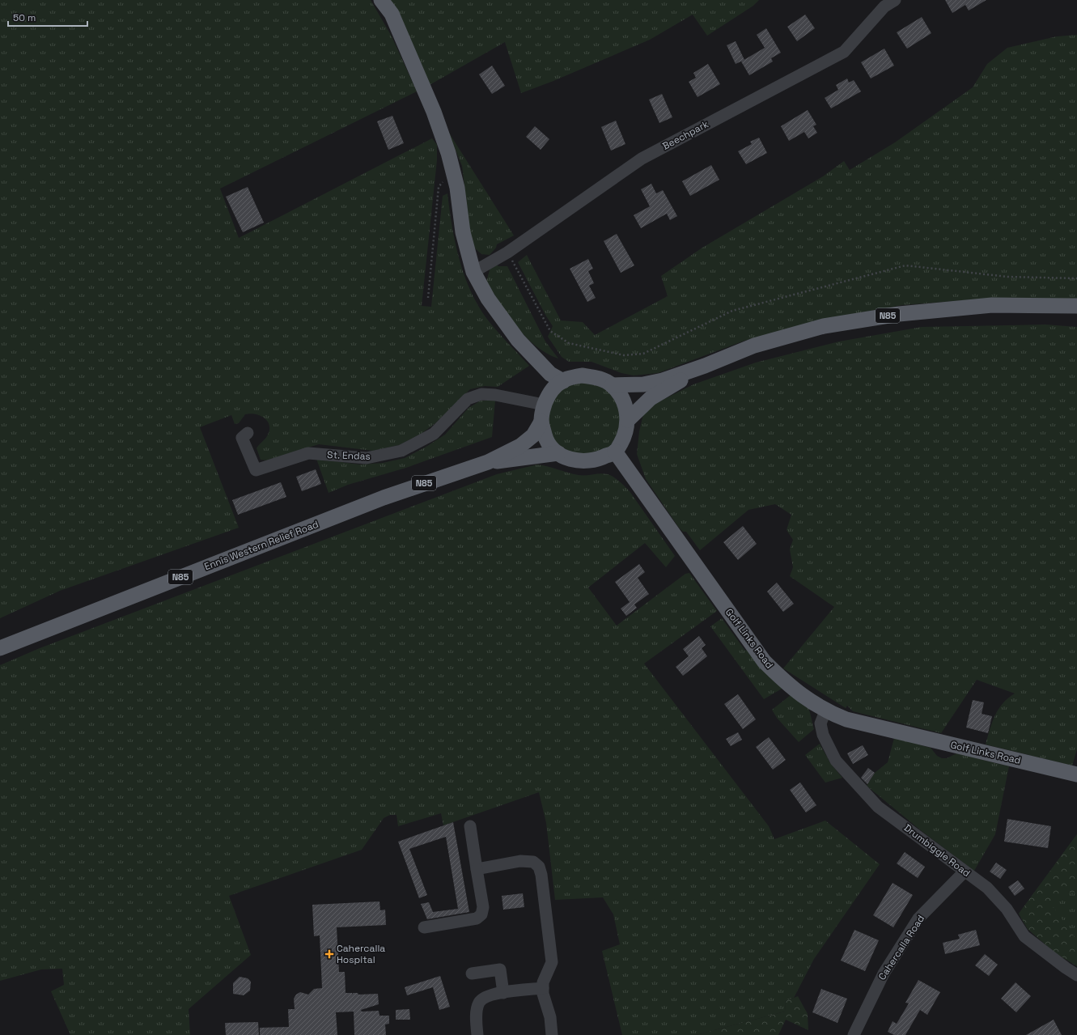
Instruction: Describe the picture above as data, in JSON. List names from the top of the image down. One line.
{"streets":{"main road":["N85","Ennis Western Relief Road","Golf Links Road"],"street":["Beechpark","St. Endas","Drumbiggle Road","Cahercalla Road"]},"crossings":[["N85","St. Endas"],["N85","Ennis Western Relief Road"],["N85","Golf Links Road"],["St. Endas","Ennis Western Relief Road"],["St. Endas","Golf Links Road"],["Ennis Western Relief Road","Golf Links Road"],["Golf Links Road","Drumbiggle Road"],["Drumbiggle Road","Cahercalla Road"]],"places":{"health":["Cahercalla Hospital"]},"scale_bar":"50 m"}
